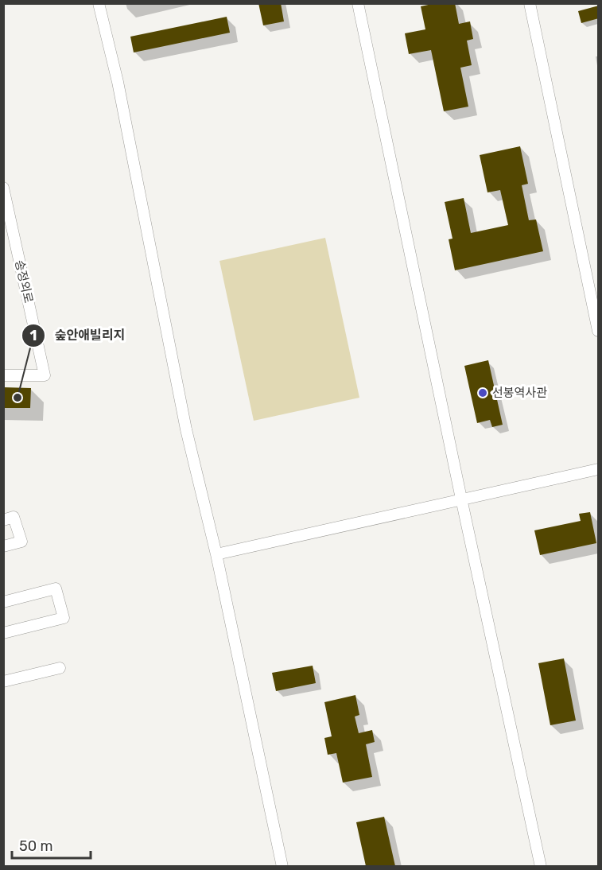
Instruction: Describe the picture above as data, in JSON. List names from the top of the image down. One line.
{"streets":{"street":["송정외로"]},"places":["선봉역사관","숲안애빌리지"],"scale_bar":"50 m"}
